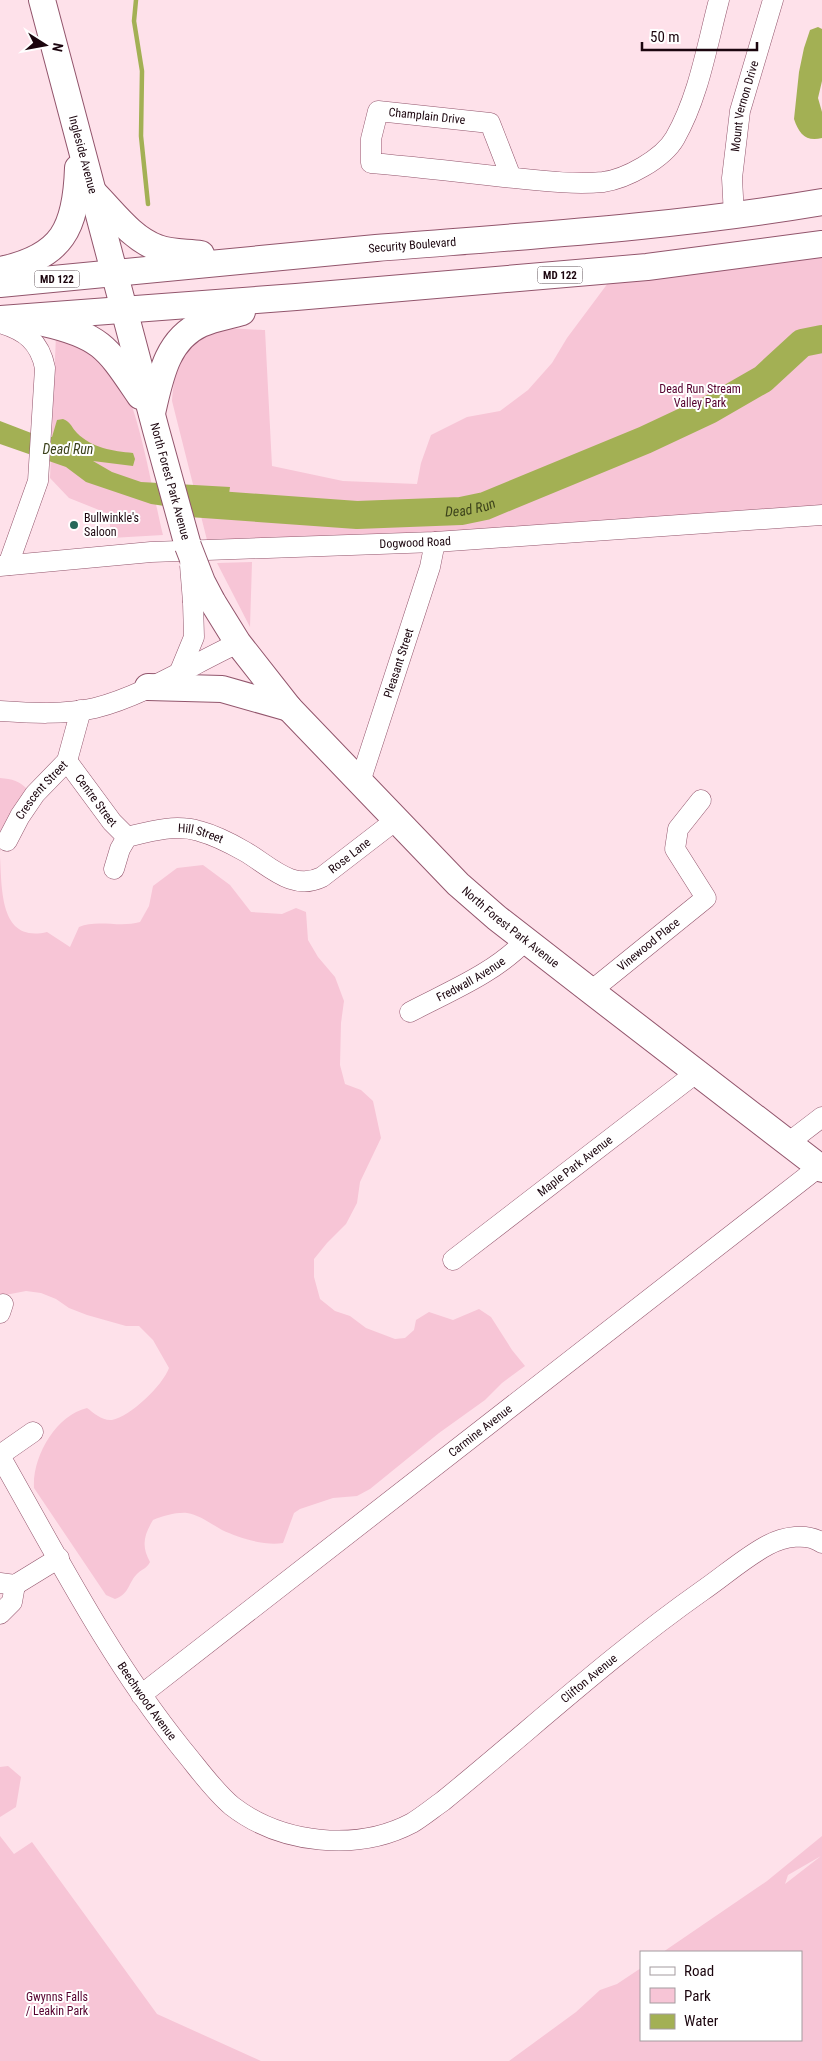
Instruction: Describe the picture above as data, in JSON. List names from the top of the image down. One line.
{"streets":{"main road":["Ingleside Avenue","Security Boulevard","MD 122","North Forest Park Avenue"],"street":["Mount Vernon Drive","Champlain Drive","Dogwood Road","Pleasant Street","Crescent Street","Centre Street","Hill Street","Rose Lane","Vinewood Place","Fredwall Avenue","Maple Park Avenue","Carmine Avenue","Clifton Avenue","Beechwood Avenue"]},"crossings":[["Mount Vernon Drive","Security Boulevard"],["Ingleside Avenue","Security Boulevard"],["Ingleside Avenue","MD 122"],["Ingleside Avenue","North Forest Park Avenue"],["MD 122","North Forest Park Avenue"],["North Forest Park Avenue","Pleasant Street"],["North Forest Park Avenue","Rose Lane"],["North Forest Park Avenue","Vinewood Place"],["North Forest Park Avenue","Fredwall Avenue"],["North Forest Park Avenue","Maple Park Avenue"],["North Forest Park Avenue","Carmine Avenue"],["Dogwood Road","Pleasant Street"],["Crescent Street","Centre Street"],["Centre Street","Hill Street"],["Hill Street","Rose Lane"],["Carmine Avenue","Beechwood Avenue"],["Clifton Avenue","Beechwood Avenue"]],"water":["Dead Run"],"parks":["Dead Run Stream Valley Park","Gwynns Falls / Leakin Park"],"places":["Bullwinkle's Saloon"],"legend":["Road","Park","Water"],"scale_bar":"50 m","north":"right"}
